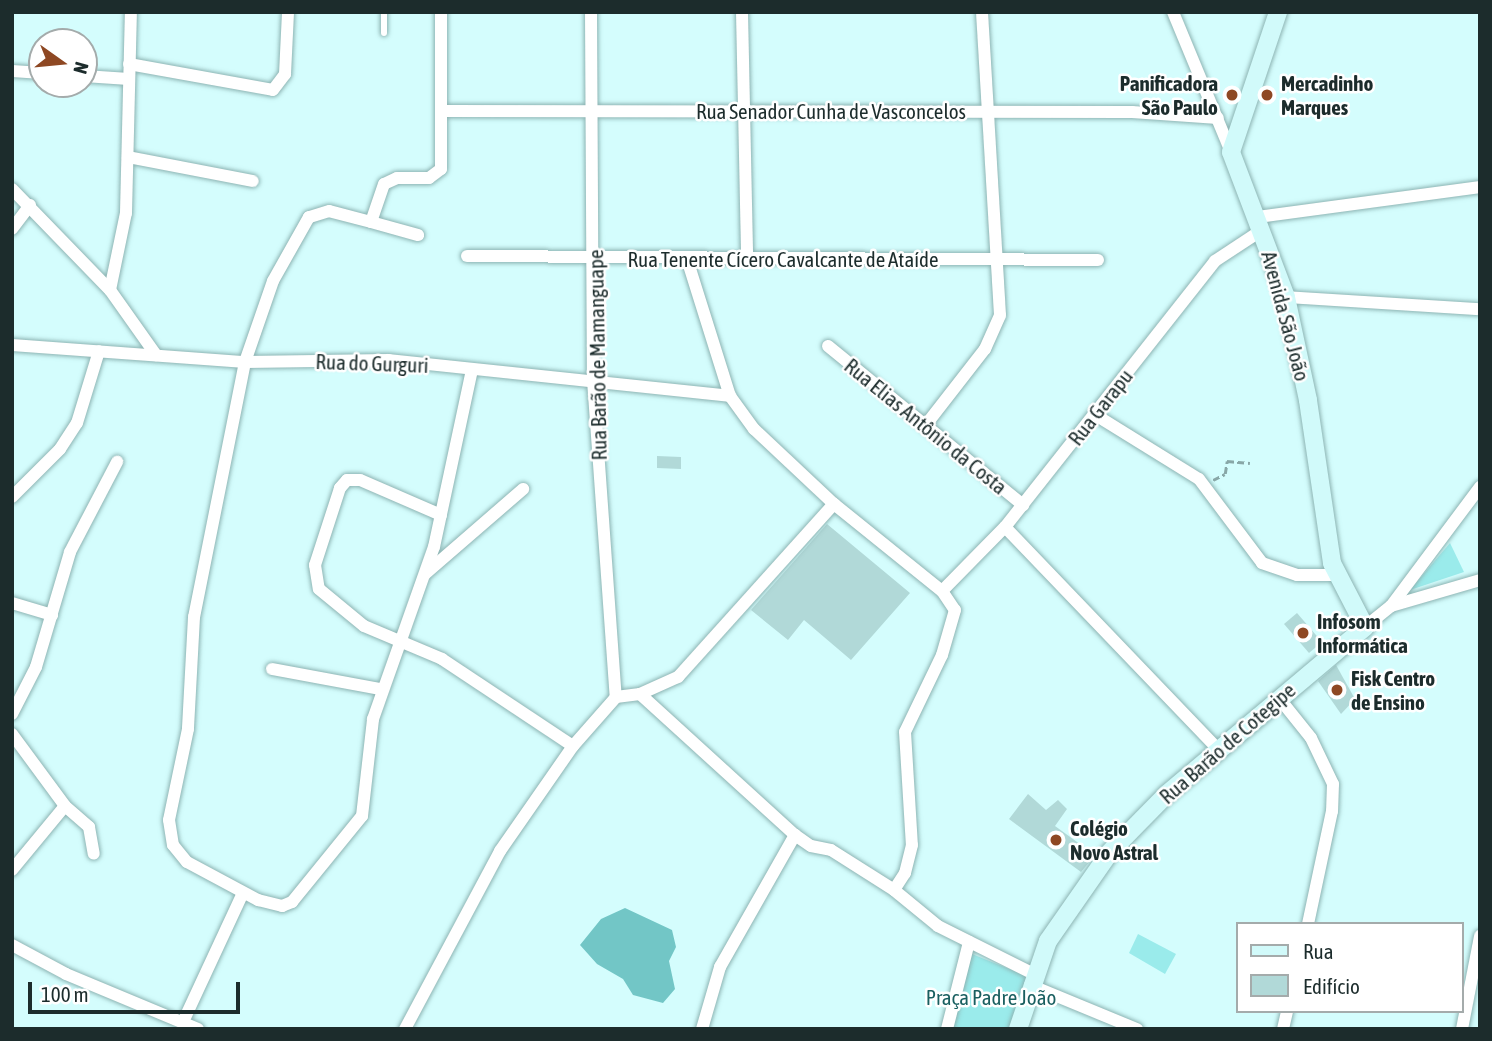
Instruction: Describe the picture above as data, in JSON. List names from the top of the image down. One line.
{"streets":{"main road":["Avenida São João","Rua Barão de Cotegipe"],"street":["Rua Senador Cunha de Vasconcelos","Rua Tenente Cícero Cavalcante de Ataíde","Rua Barão de Mamanguape","Rua do Gurguri","Rua Garapu","Rua Elias Antônio da Costa"]},"crossings":[["Rua Senador Cunha de Vasconcelos","Avenida São João"],["Rua Senador Cunha de Vasconcelos","Rua Barão de Mamanguape"],["Rua Tenente Cícero Cavalcante de Ataíde","Rua Barão de Mamanguape"],["Avenida São João","Rua Garapu"],["Avenida São João","Rua Barão de Cotegipe"],["Rua Barão de Mamanguape","Rua do Gurguri"],["Rua Garapu","Rua Elias Antônio da Costa"]],"parks":["Praça Padre João"],"places":["Panificadora São Paulo","Mercadinho Marques","Infosom Informática","Fisk Centro de Ensino","Colégio Novo Astral"],"legend":["Rua","Edifício"],"scale_bar":"100 m","north":"right"}
